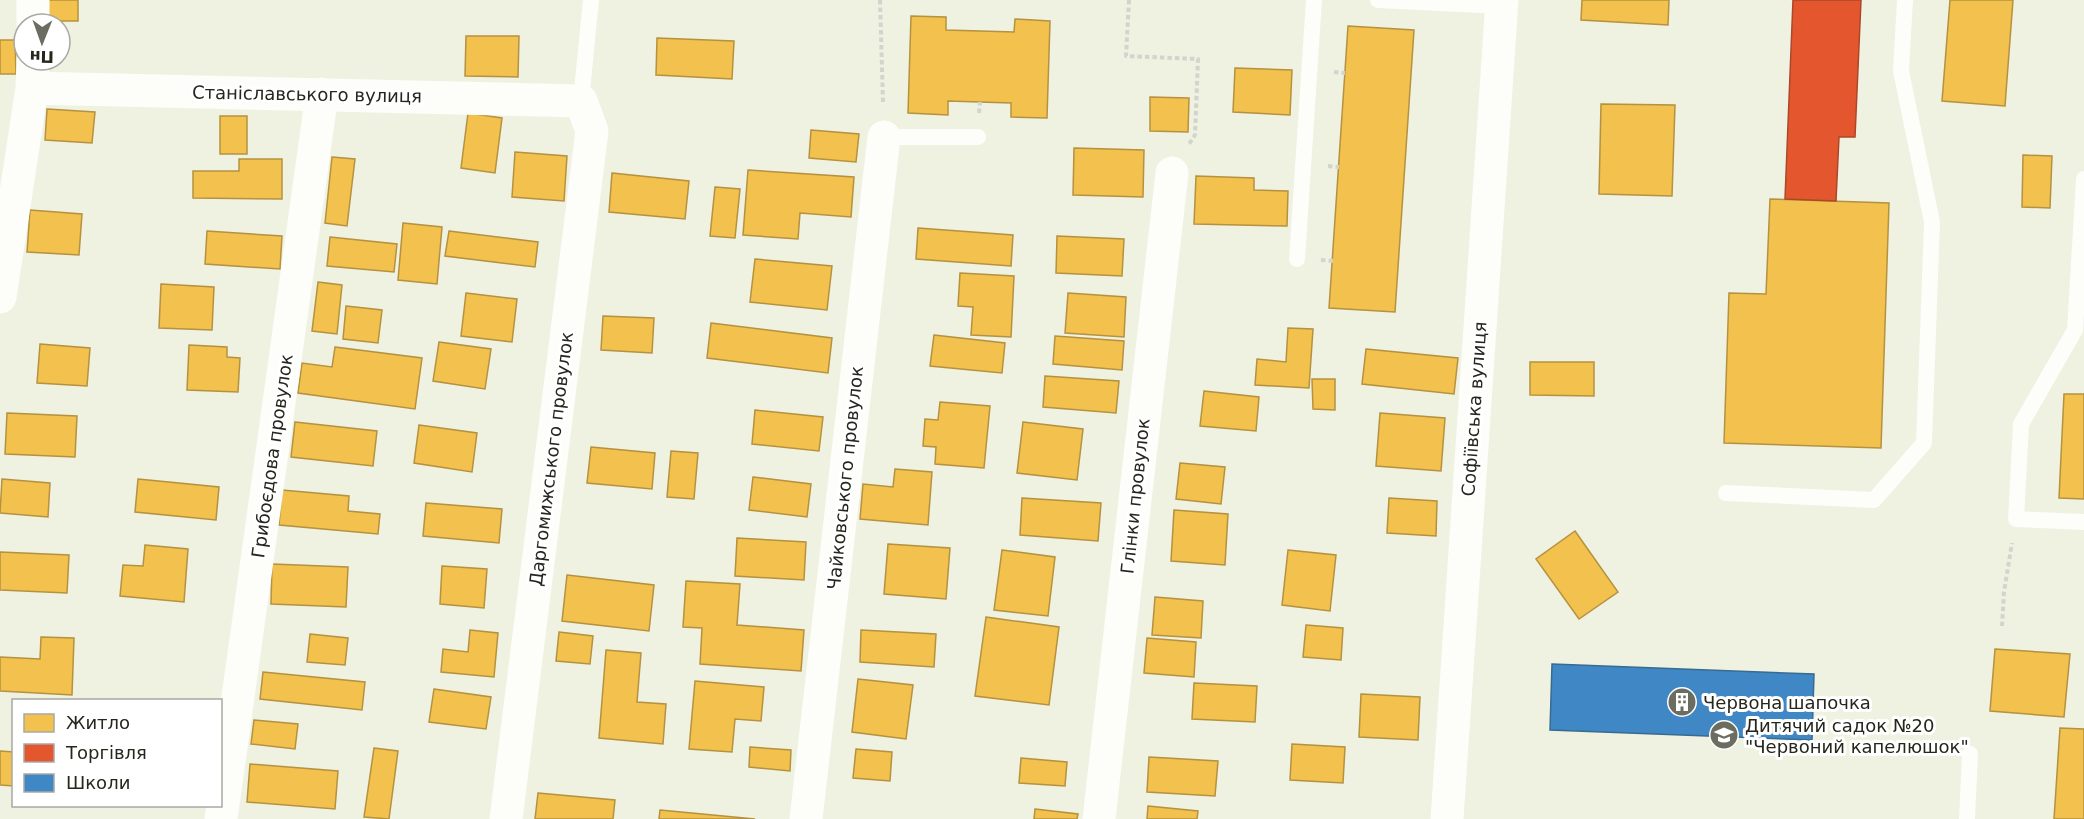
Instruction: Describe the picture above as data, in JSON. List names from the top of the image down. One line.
{"streets":{"street":["Станіславського вулиця","Софіївська вулиця","Грибоєдова провулок","Даргомижського провулок","Чайковського провулок","Глінки провулок"]},"crossings":[["Станіславського вулиця","Грибоєдова провулок"],["Станіславського вулиця","Даргомижського провулок"]],"places":{"building":["Червона шапочка"],"school or university":["Дитячий садок №20 \"Червоний капелюшок\""]},"legend":["Житло","Торгівля","Школи"],"north":"bottom"}
